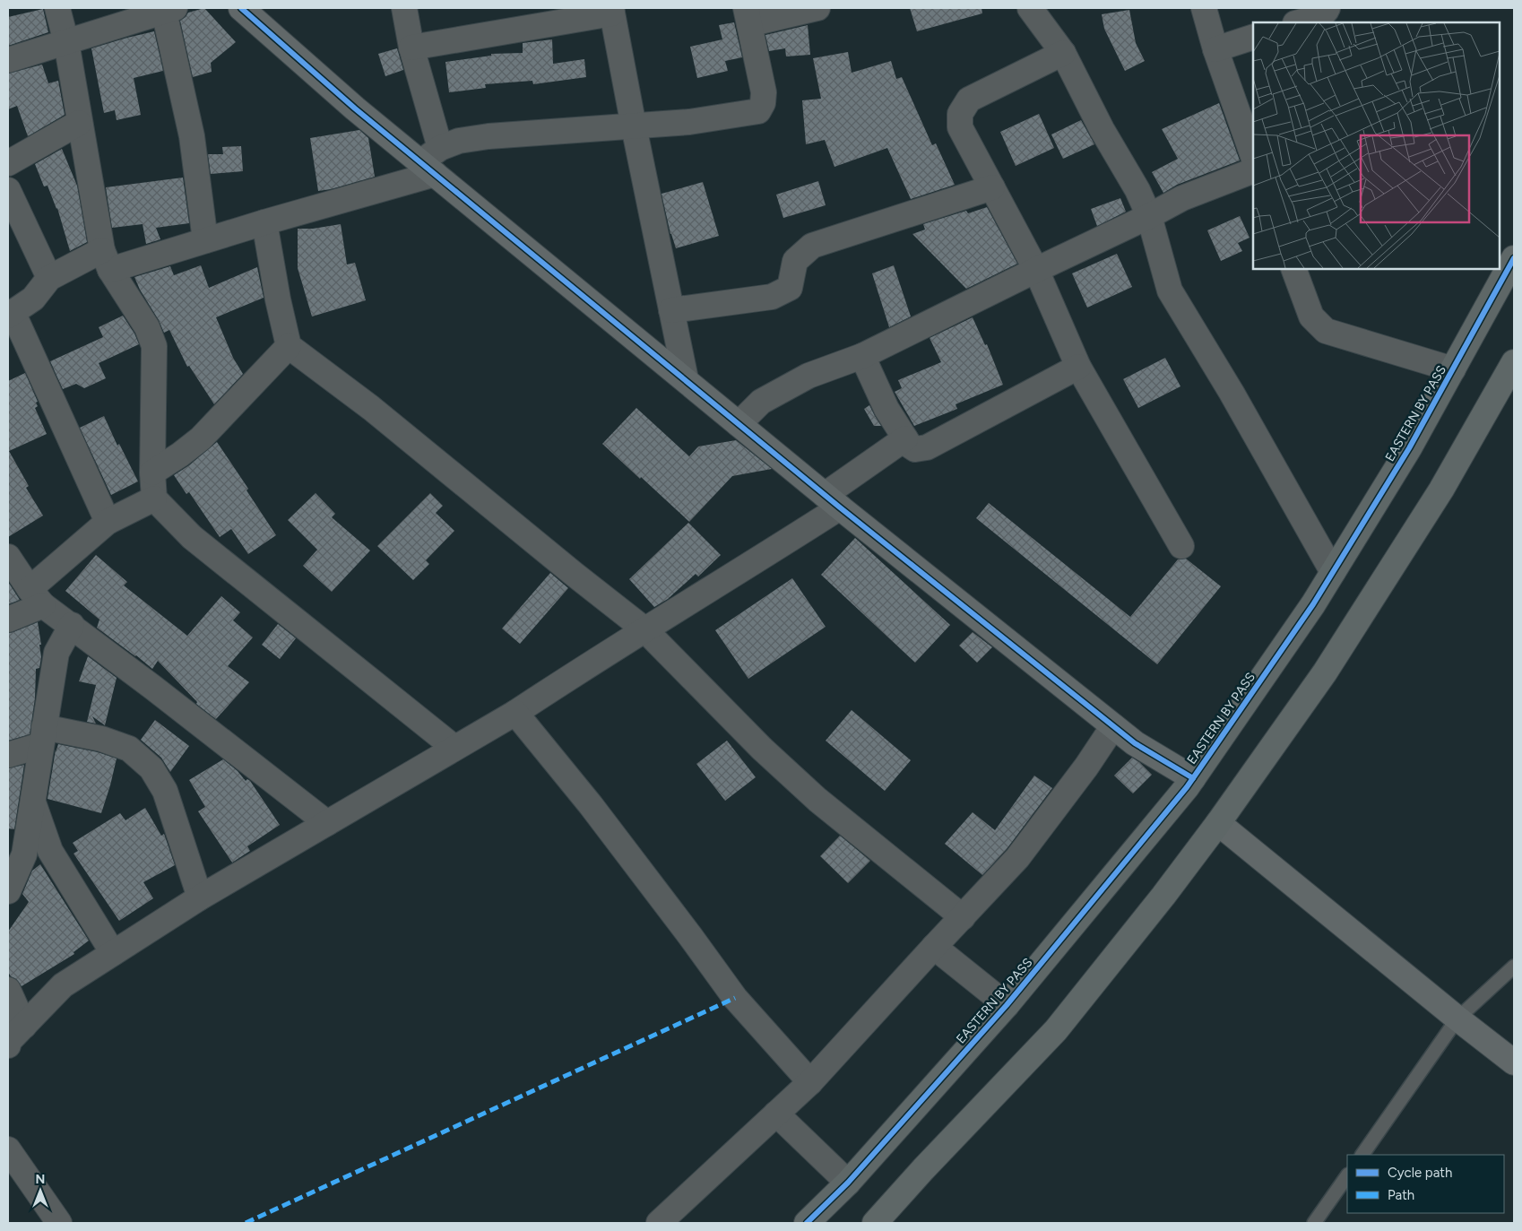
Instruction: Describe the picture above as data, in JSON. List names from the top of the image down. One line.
{"streets":{"main road":["EASTERN BY PASS"]},"legend":["Cycle path","Path"],"north":"top"}
